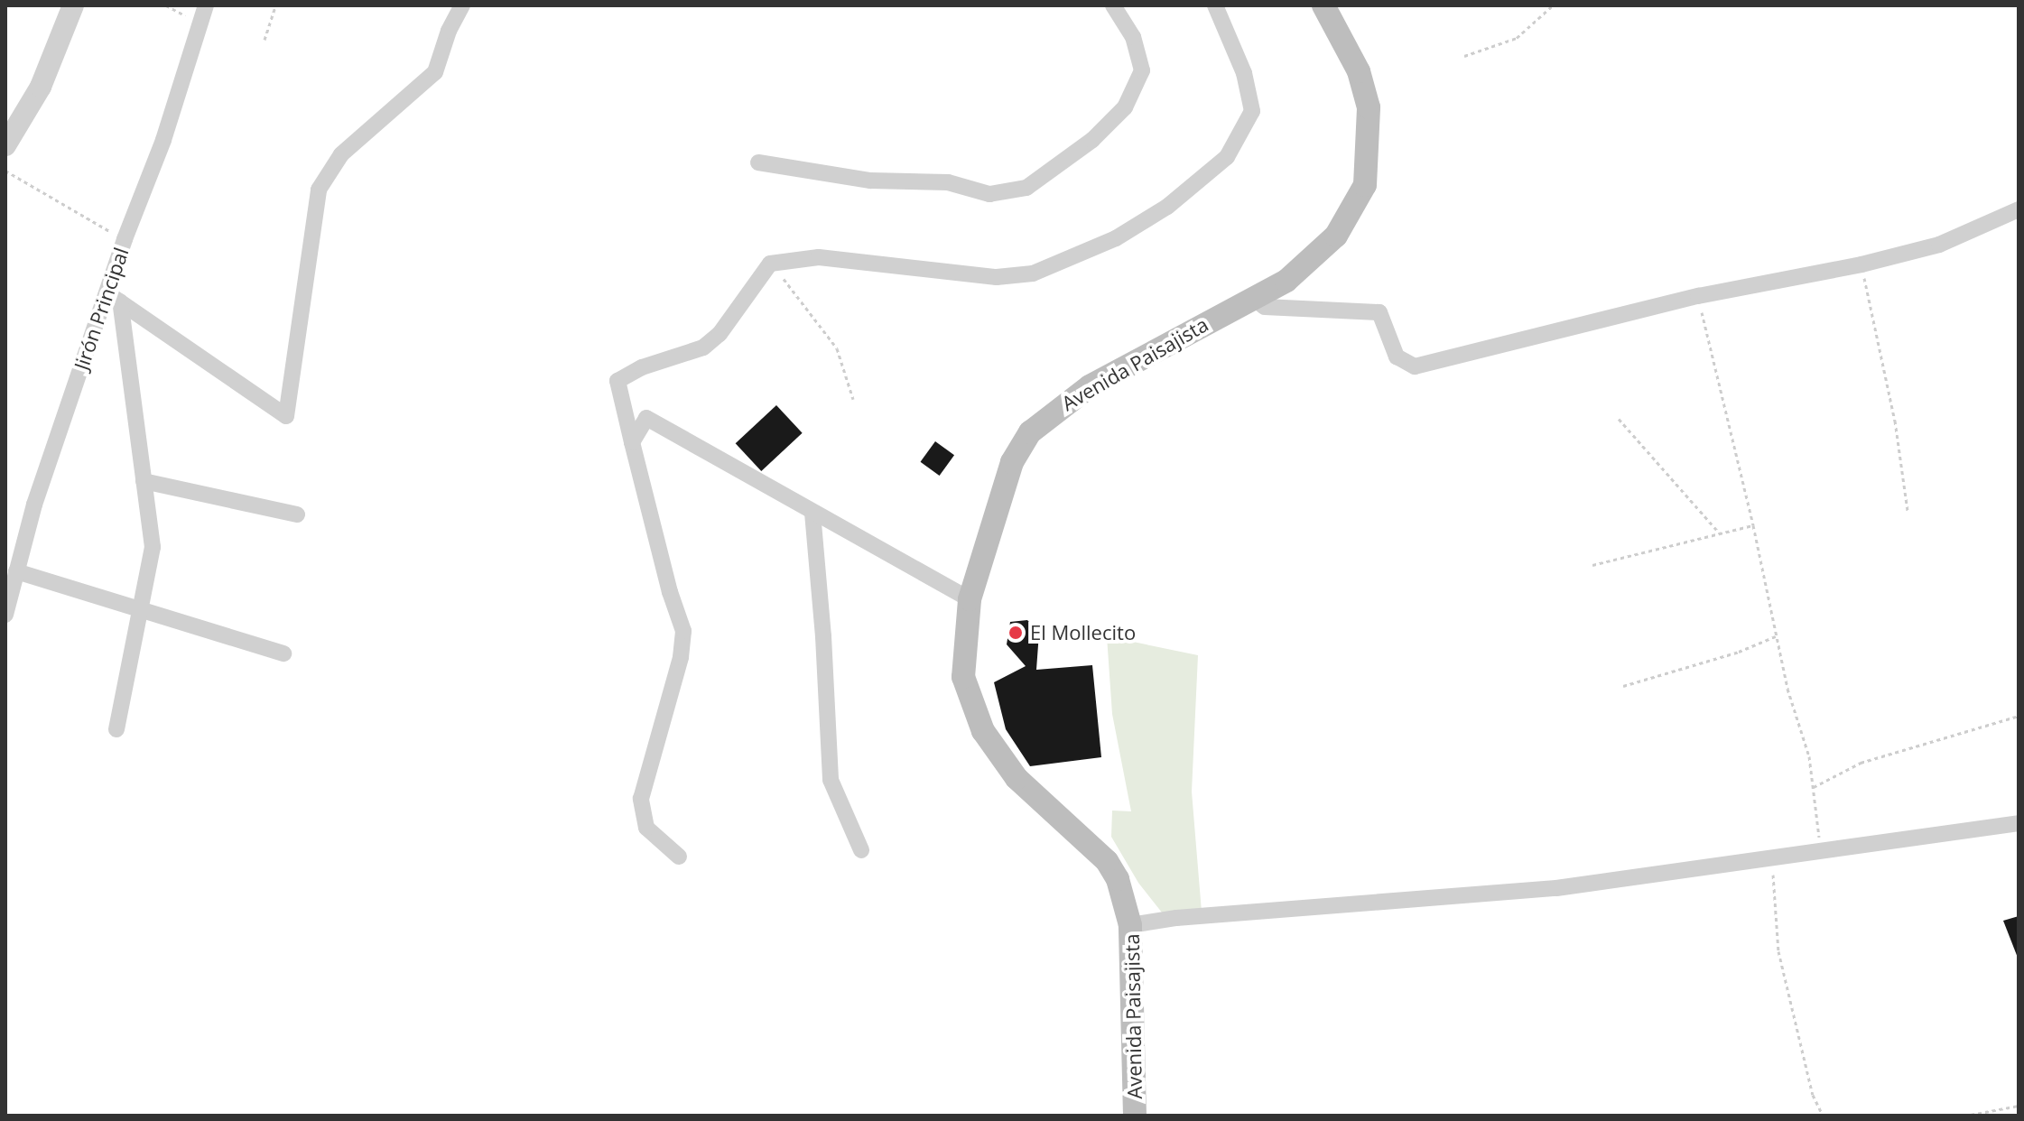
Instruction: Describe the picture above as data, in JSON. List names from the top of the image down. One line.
{"streets":{"main road":["Avenida Paisajista"],"street":["Jirón Principal"]},"places":["El Mollecito"]}
